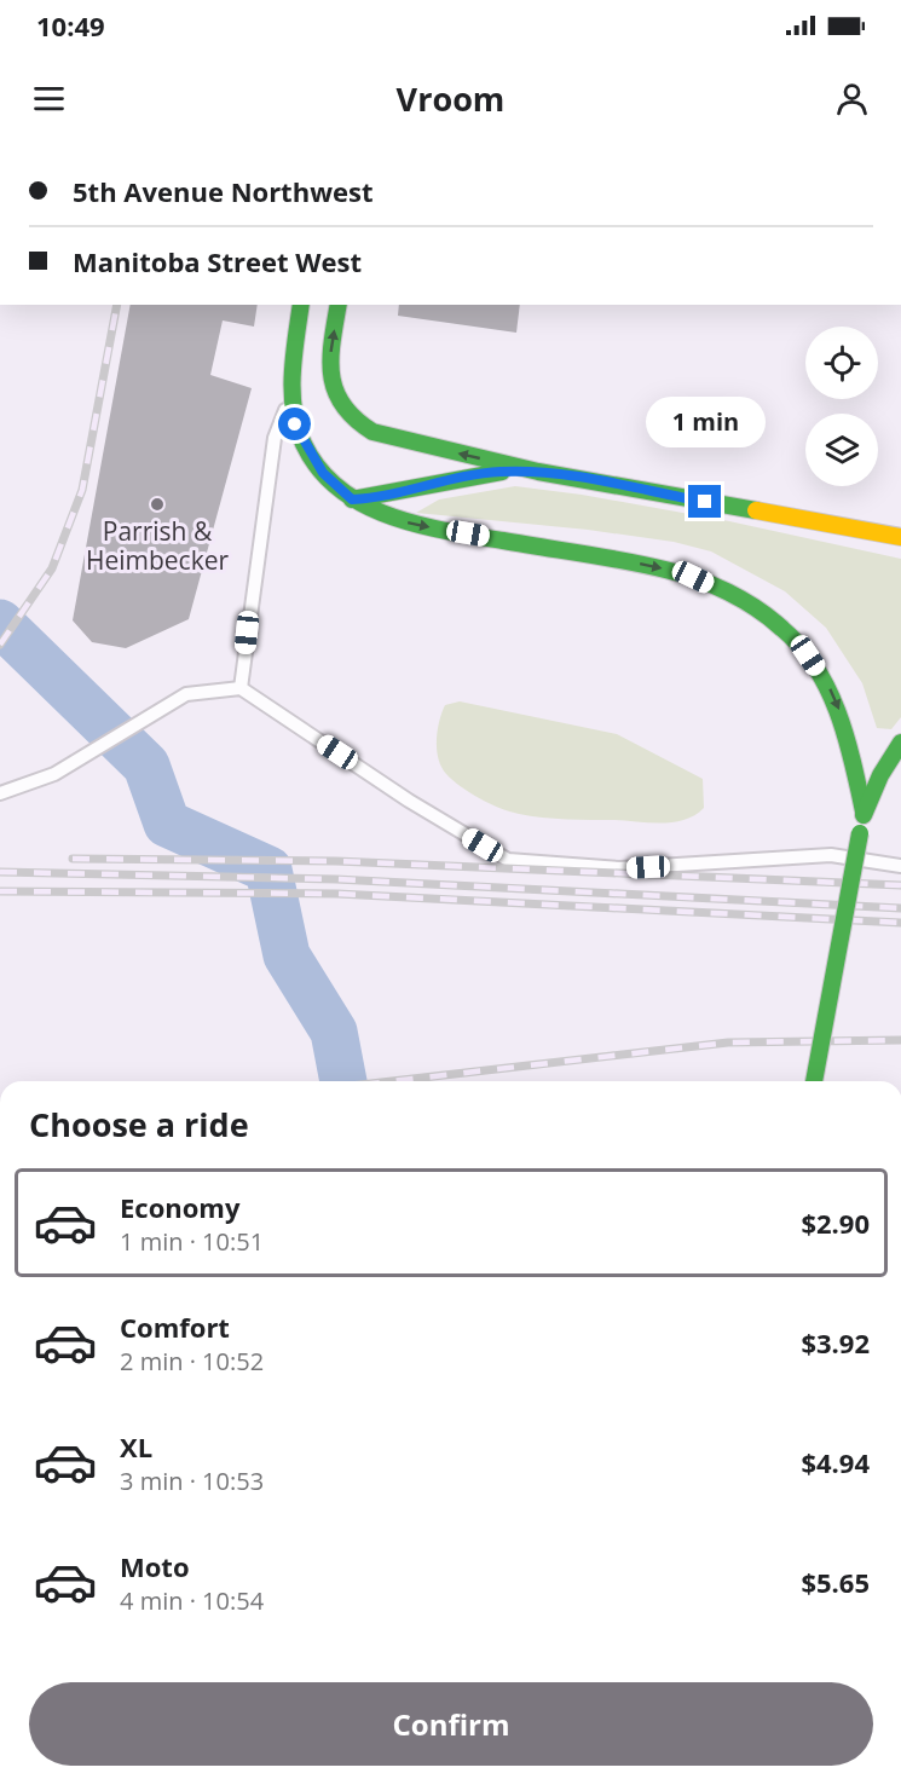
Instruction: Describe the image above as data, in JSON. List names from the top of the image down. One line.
{"places":["Parrish & Heimbecker"],"page":{"status":"10:49","header":"Vroom","banner":["5th Avenue Northwest","Manitoba Street West"],"bubble":"1 min","heading":"Choose a ride","list":[{"name":"Economy","note":"1 min · 10:51","value":"$2.90"},{"name":"Comfort","note":"2 min · 10:52","value":"$3.92"},{"name":"XL","note":"3 min · 10:53","value":"$4.94"},{"name":"Moto","note":"4 min · 10:54","value":"$5.65"}],"buttons":"Confirm"}}
